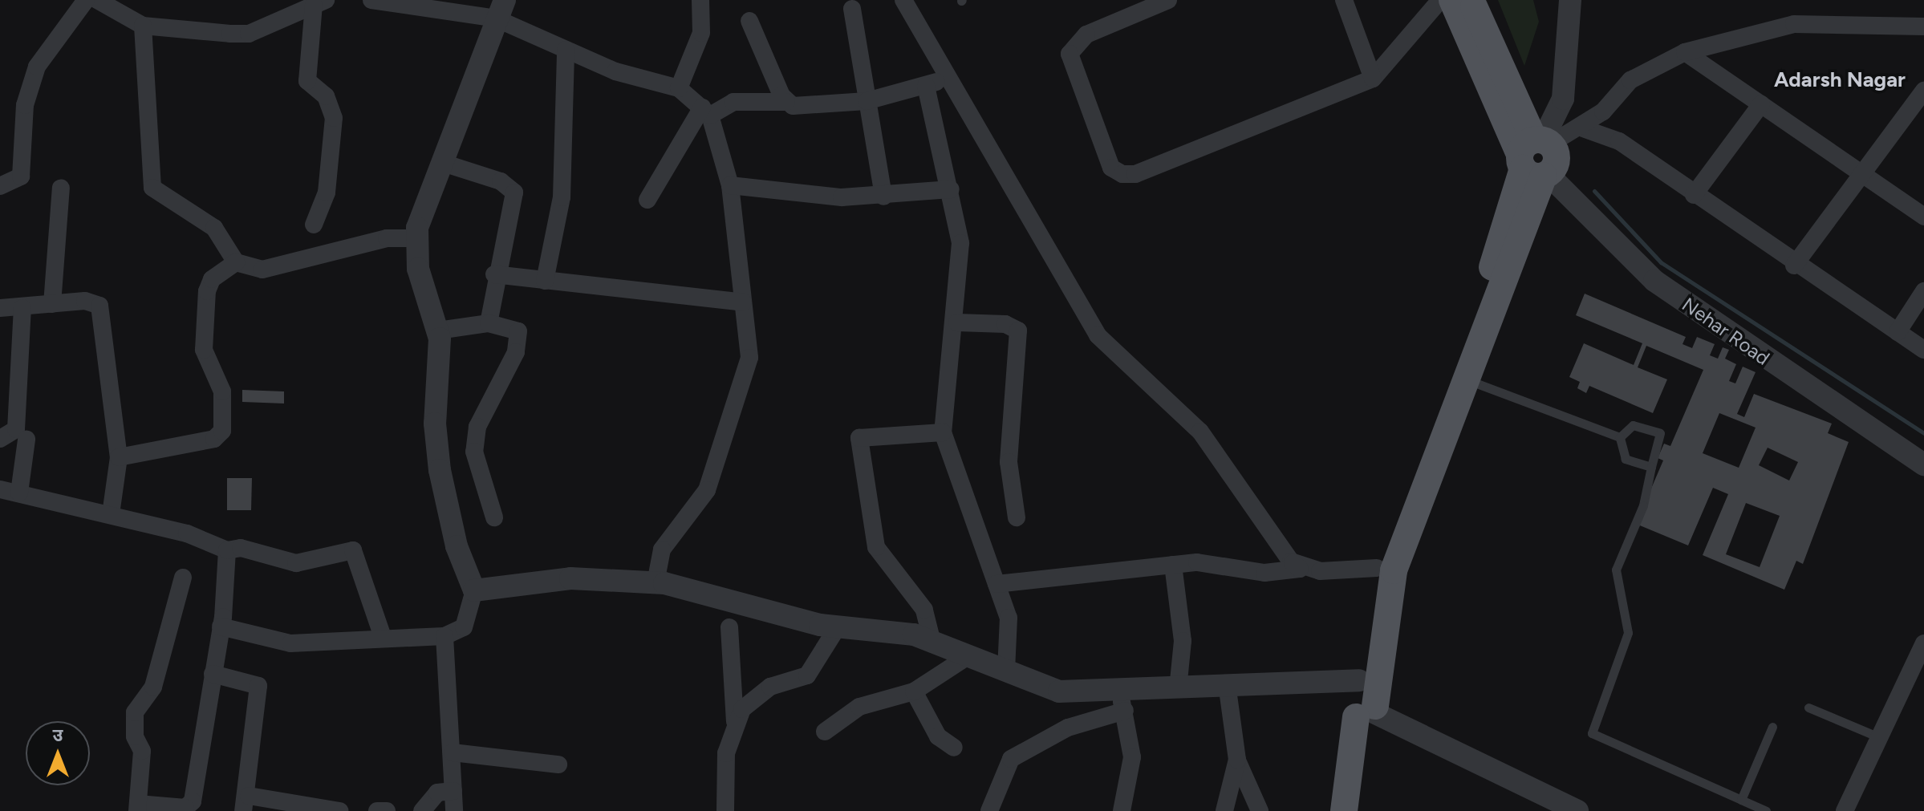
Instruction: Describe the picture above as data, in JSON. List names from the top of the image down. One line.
{"streets":{"street":["Nehar Road"]},"districts":["Adarsh Nagar"],"north":"top"}
